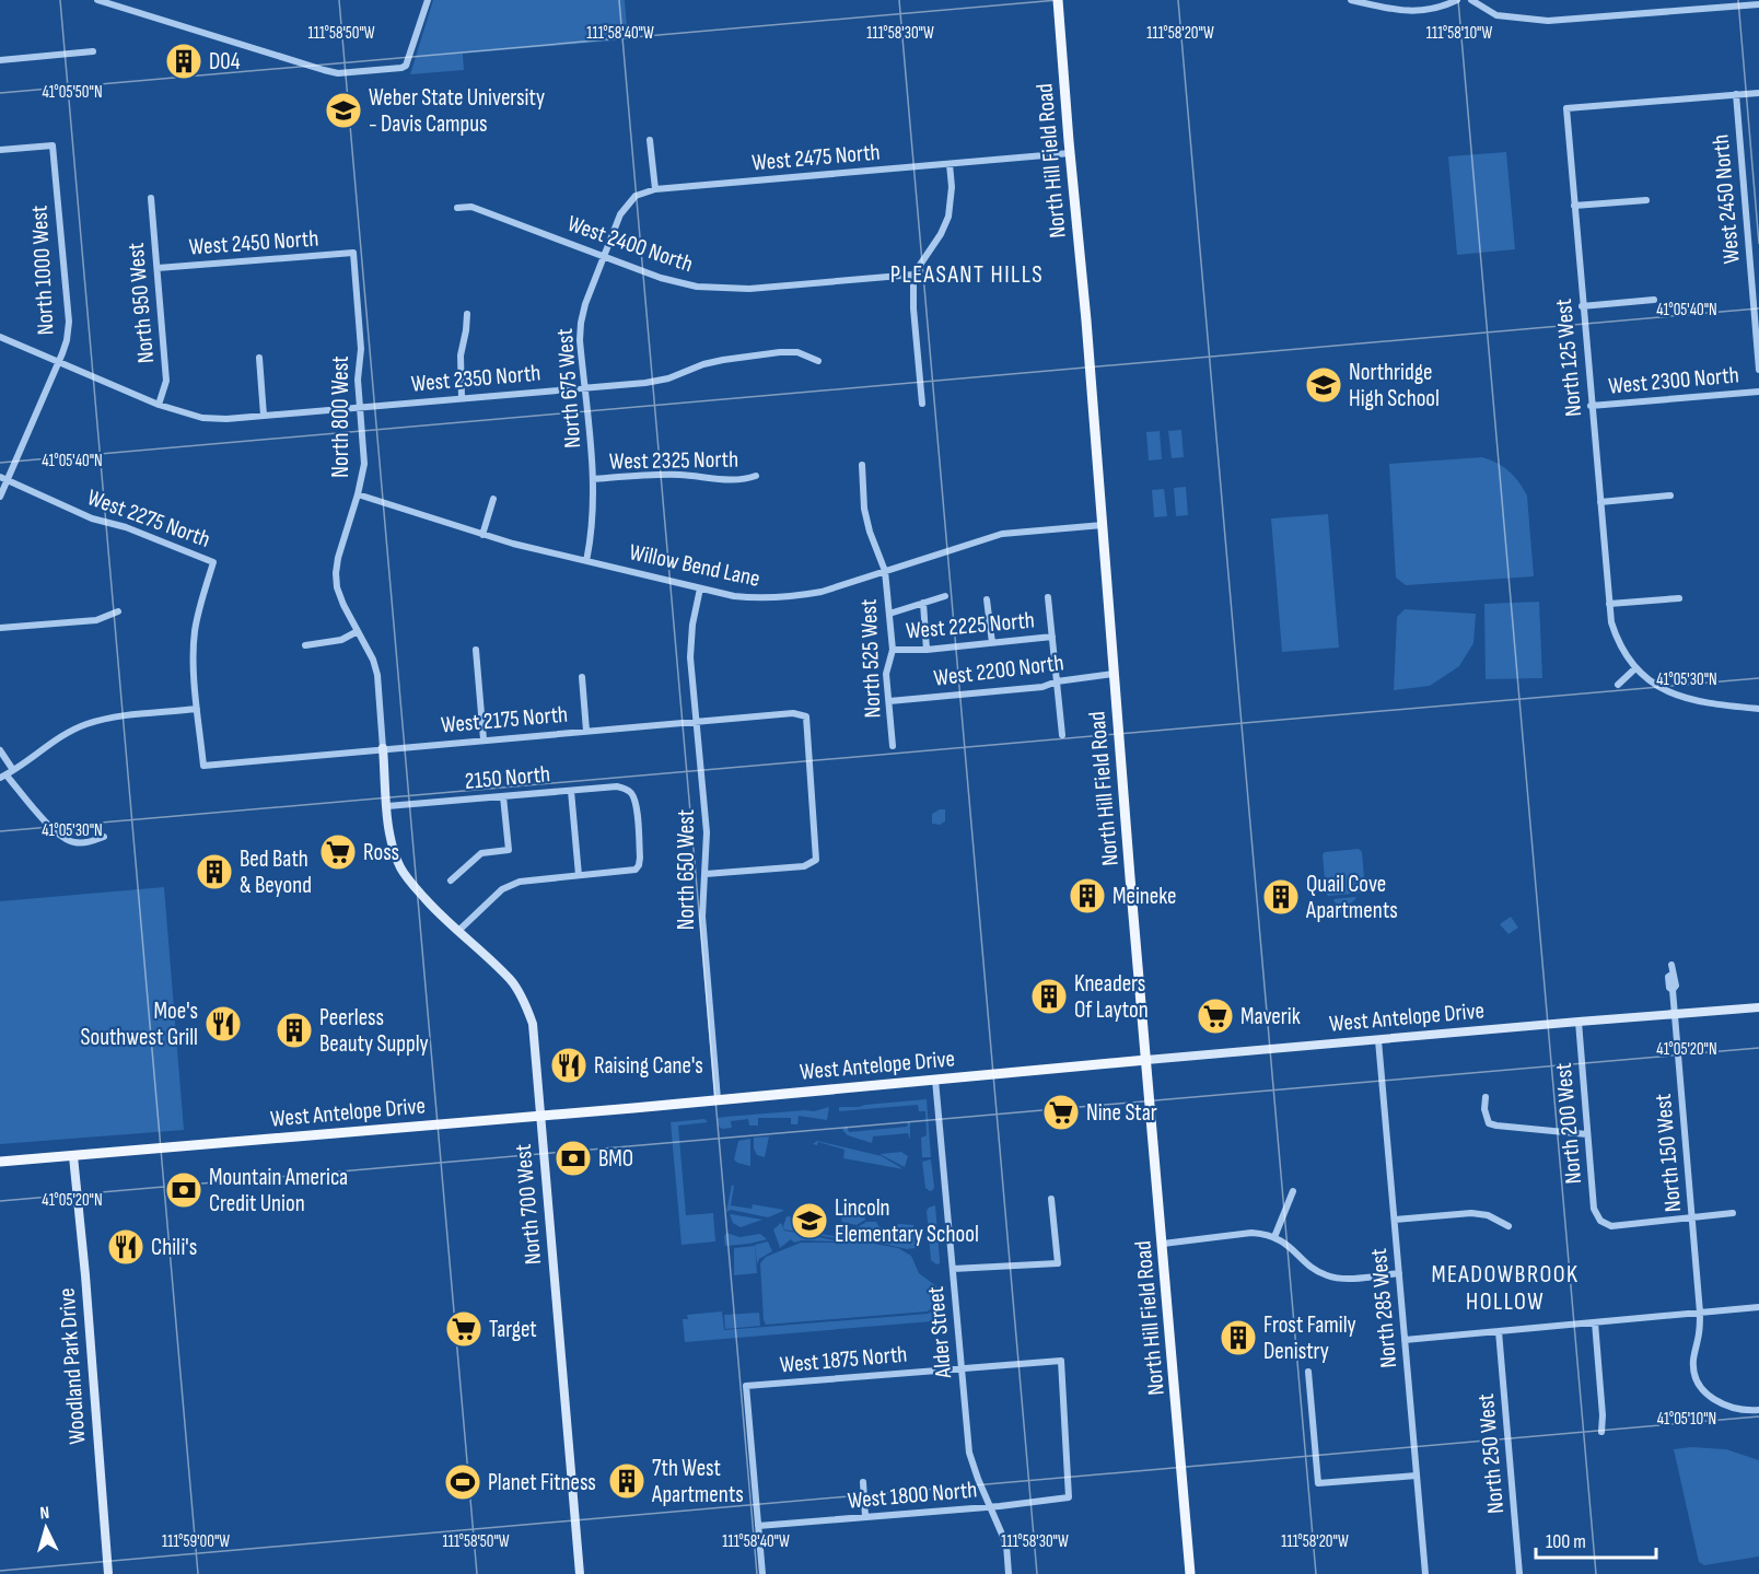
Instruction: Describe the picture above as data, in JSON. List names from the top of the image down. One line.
{"streets":{"main road":["North Hill Field Road","West Antelope Drive"],"street":["West 2475 North","West 2450 North","West 2400 North","North 1000 West","North 950 West","North 125 West","West 2350 North","West 2300 North","North 675 West","North 800 West","West 2325 North","West 2275 North","Willow Bend Lane","West 2225 North","North 525 West","West 2200 North","West 2175 North","2150 North","North 650 West","North 200 West","North 150 West","North 700 West","North 285 West","Alder Street","West 1875 North","Woodland Park Drive","North 250 West","West 1800 North"]},"crossings":[["West 2475 North","North Hill Field Road"],["West 2475 North","West 2400 North"],["West 2475 North","North 675 West"],["North Hill Field Road","Willow Bend Lane"],["North Hill Field Road","West 2200 North"],["North Hill Field Road","West Antelope Drive"],["West 2450 North","North 950 West"],["West 2450 North","North 125 West"],["West 2450 North","North 800 West"],["West 2400 North","North 675 West"],["North 1000 West","West 2350 North"],["North 1000 West","West 2275 North"],["North 950 West","West 2350 North"],["North 125 West","West 2300 North"],["West 2350 North","North 675 West"],["West 2350 North","North 800 West"],["North 675 West","West 2325 North"],["North 675 West","Willow Bend Lane"],["North 800 West","Willow Bend Lane"],["North 800 West","West 2175 North"],["North 800 West","2150 North"],["North 800 West","North 700 West"],["West 2275 North","West 2175 North"],["Willow Bend Lane","North 525 West"],["Willow Bend Lane","North 650 West"],["West 2225 North","North 525 West"],["North 525 West","West 2200 North"],["West 2175 North","North 650 West"],["North 650 West","West Antelope Drive"],["West Antelope Drive","North 200 West"],["West Antelope Drive","North 150 West"],["West Antelope Drive","North 700 West"],["West Antelope Drive","North 285 West"],["West Antelope Drive","Alder Street"],["West Antelope Drive","Woodland Park Drive"],["North 200 West","North 150 West"],["Alder Street","West 1875 North"],["Alder Street","West 1800 North"],["West 1875 North","West 1800 North"]],"districts":["PLEASANT HILLS","MEADOWBROOK HOLLOW"],"places":{"building":["D04","Bed Bath & Beyond","Meineke","Quail Cove Apartments","Kneaders Of Layton","Peerless Beauty Supply","Frost Family Denistry","7th West Apartments"],"school or university":["Weber State University - Davis Campus","Northridge High School","Lincoln Elementary School"],"supermarket":["Ross","Maverik","Nine Star","Target"],"restaurant":["Moe's Southwest Grill","Raising Cane's","Chili's"],"bank":["BMO","Mountain America Credit Union"],"sports":["Planet Fitness"]},"scale_bar":"100 m","north":"top","coordinates":["111°58'50\"W","111°58'40\"W","111°58'30\"W","111°58'20\"W","111°58'10\"W","41°05'50\"N","41°05'40\"N","41°05'30\"N","41°05'20\"N","41°05'10\"N","111°59'00\"W"]}
